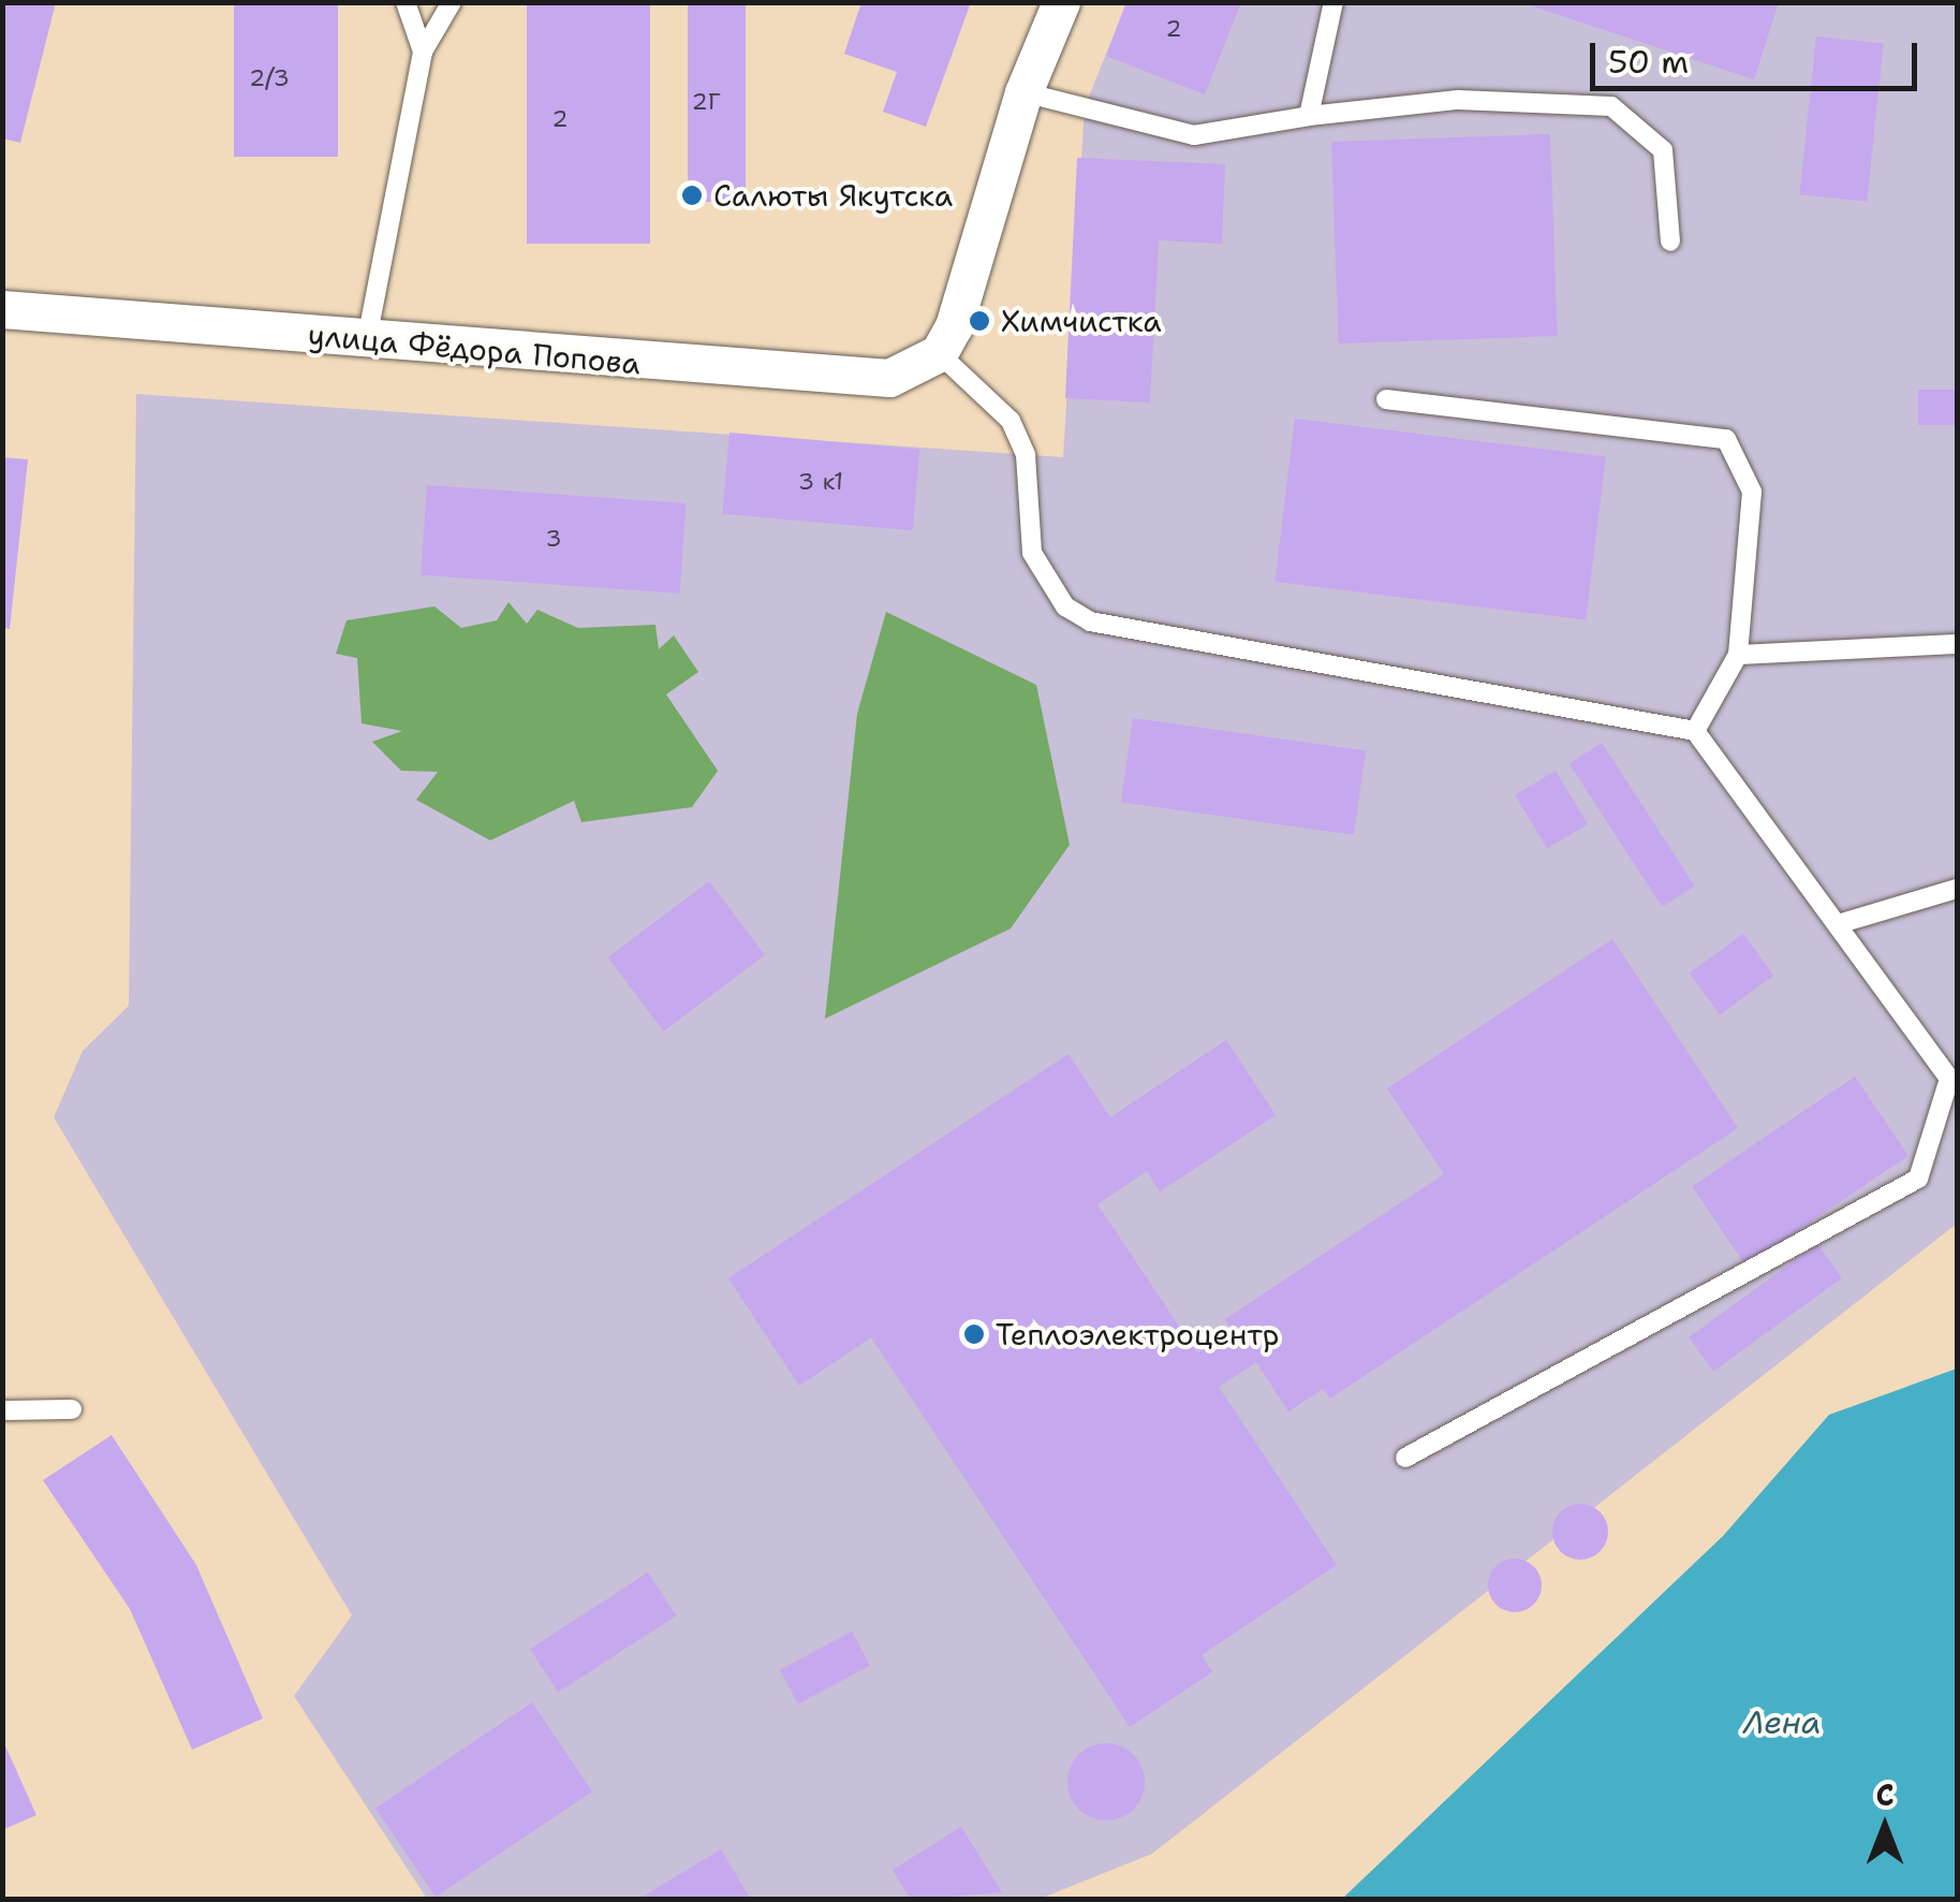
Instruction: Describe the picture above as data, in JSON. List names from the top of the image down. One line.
{"streets":{"street":["улица Фёдора Попова"]},"water":["Лена"],"places":["Салюты Якутска","Химчистка","Теплоэлектроцентр"],"house_numbers":["2","2/3","2Г","2","3 к1","3"],"scale_bar":"50 m","north":"top"}
